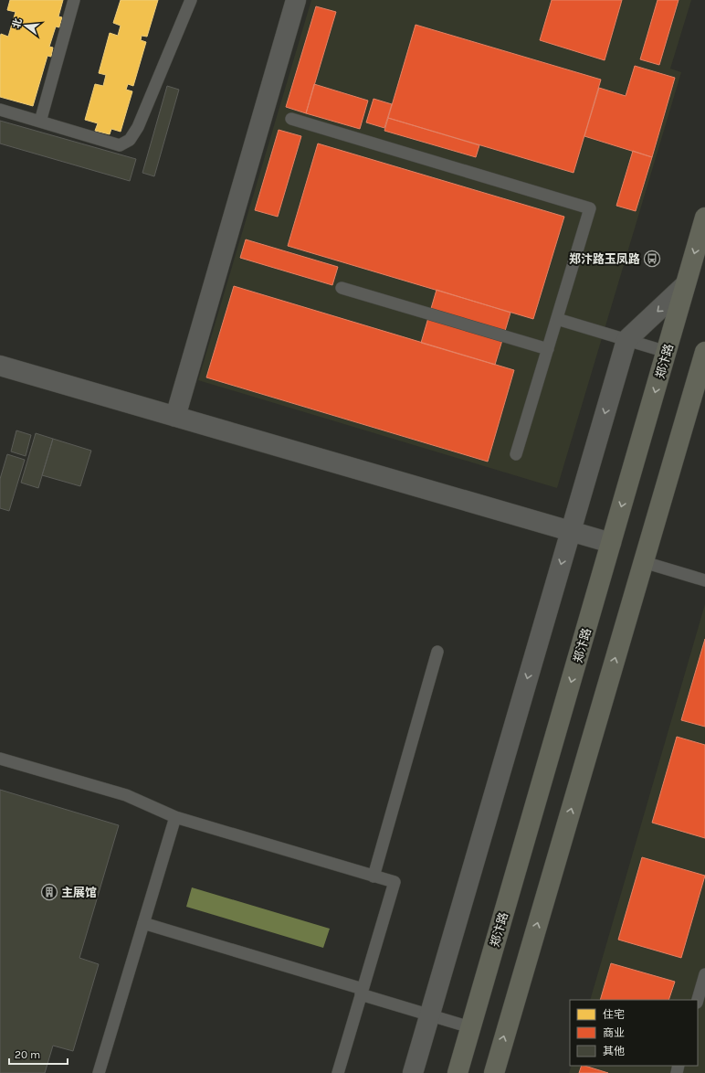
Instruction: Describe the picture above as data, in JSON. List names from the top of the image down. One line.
{"streets":{"main road":["郑汴路"]},"places":{"bus stop":["郑汴路玉凤路"],"building":["主展馆"]},"legend":["住宅","商业","其他"],"scale_bar":"20 m","north":"left"}
